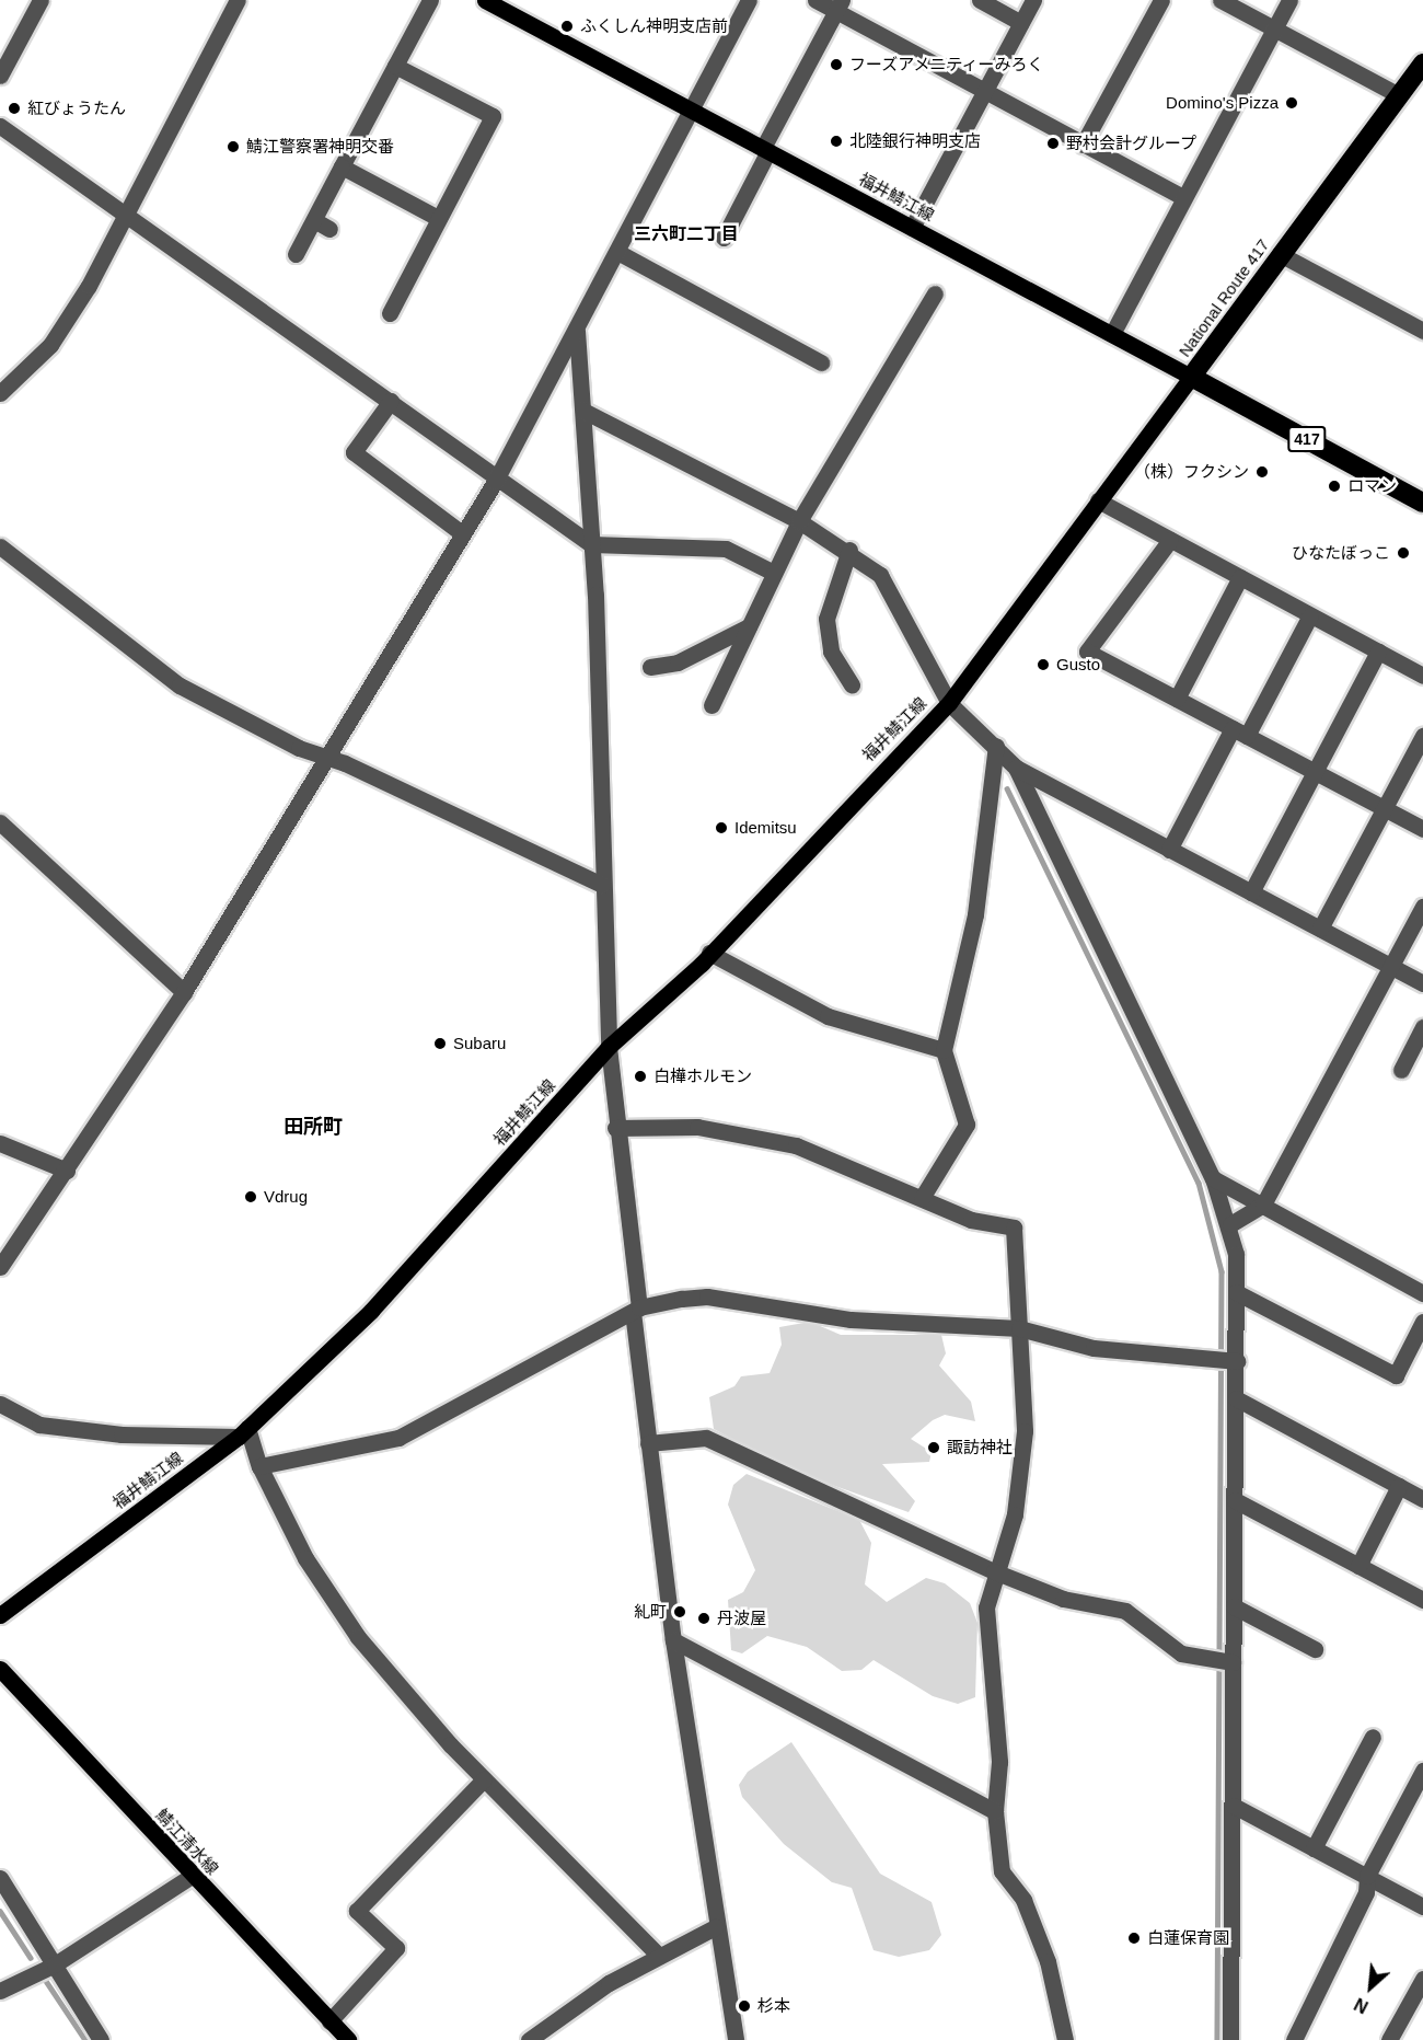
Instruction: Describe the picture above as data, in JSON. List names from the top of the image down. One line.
{"streets":{"highway":["National Route 417","417"],"main road":["福井鯖江線","鯖江清水線"]},"crossings":[["福井鯖江線","National Route 417"]],"districts":["三六町二丁目","田所町"],"places":["ふくしん神明支店前","フーズアメニティーみろく","Domino's Pizza","紅びょうたん","北陸銀行神明支店","野村会計グループ","鯖江警察署神明交番","（株）フクシン","ロマン","ひなたぼっこ","Gusto","Idemitsu","Subaru","白樺ホルモン","Vdrug","諏訪神社","糺町","丹波屋","白蓮保育園","杉本"],"north":"bottom left"}
